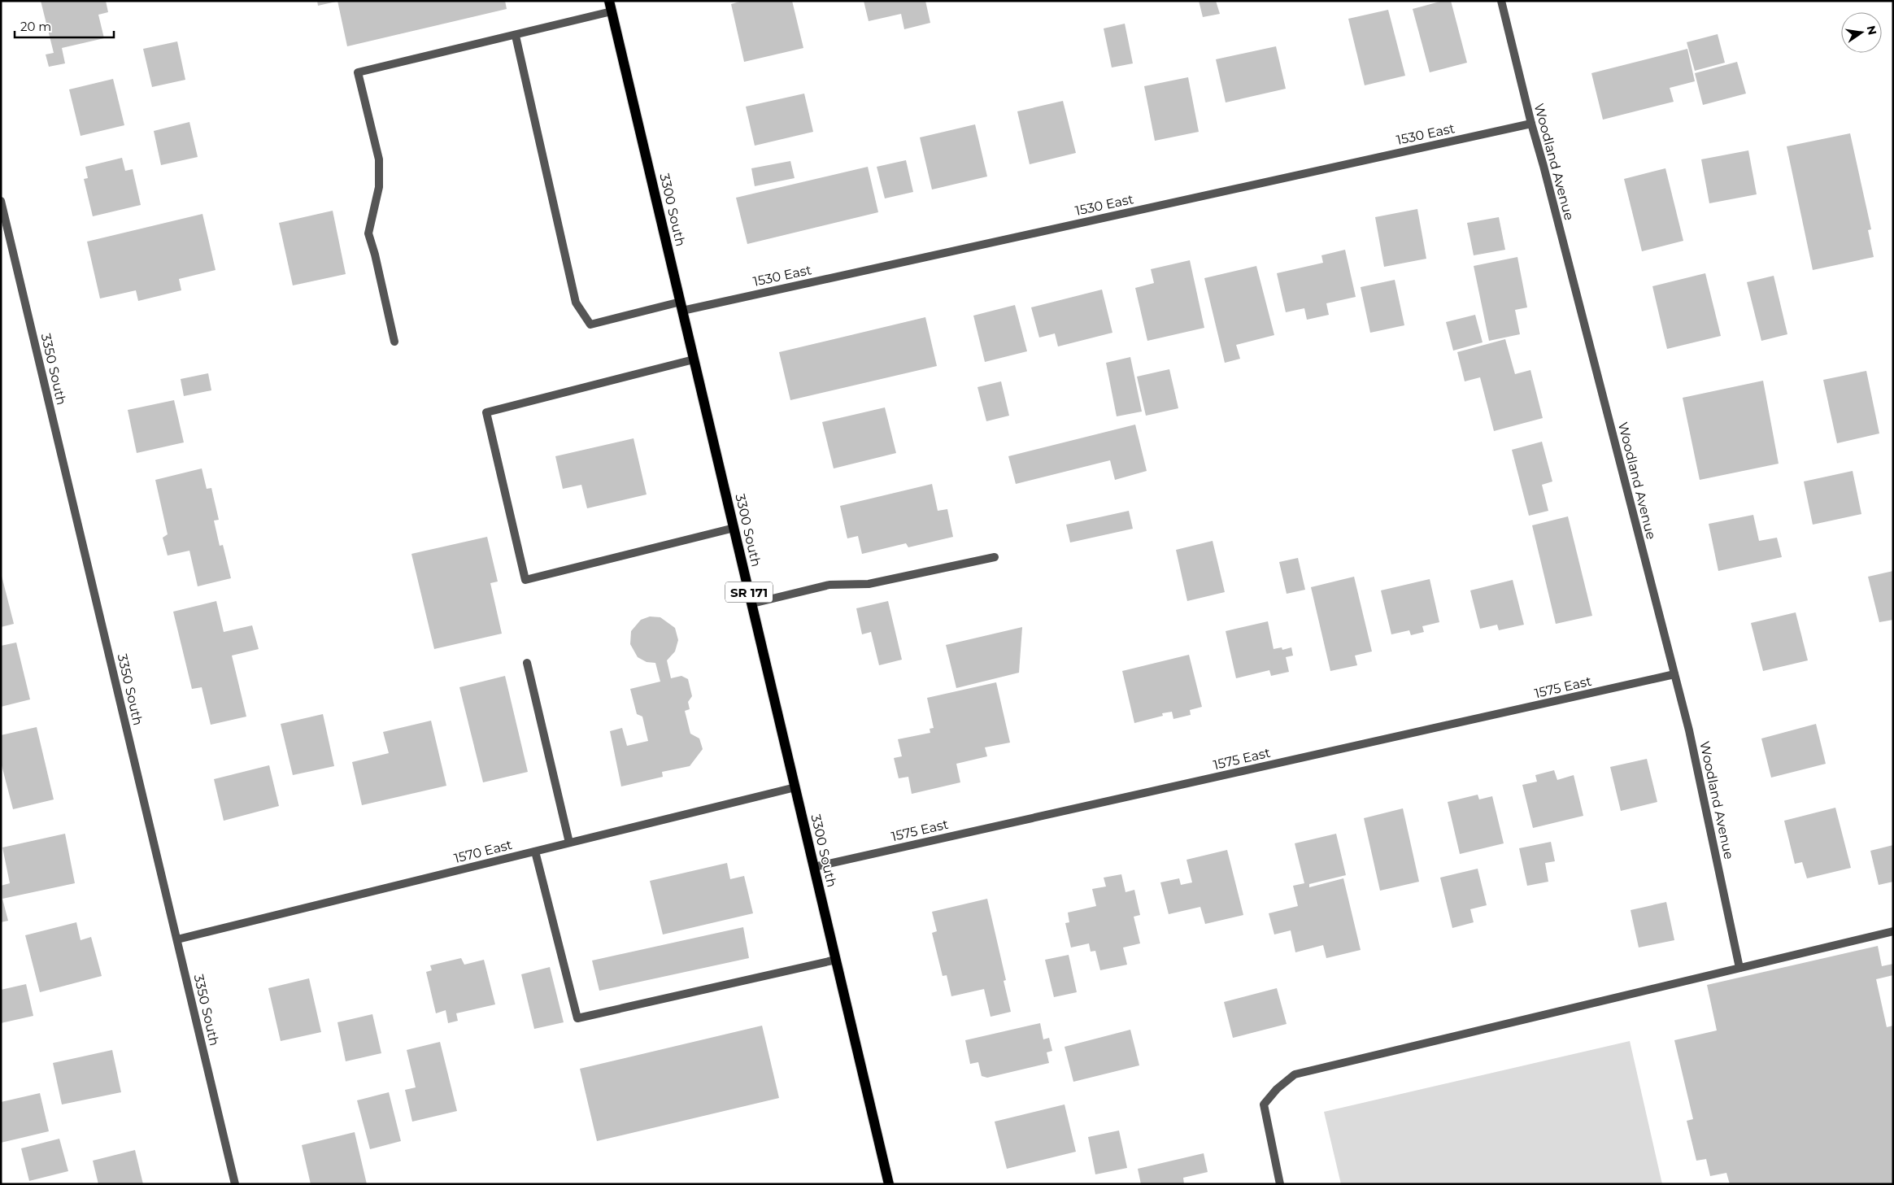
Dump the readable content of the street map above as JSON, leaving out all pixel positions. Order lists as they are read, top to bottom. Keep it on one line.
{"streets":{"main road":["3300 South","SR 171"],"street":["1530 East","Woodland Avenue","3350 South","1575 East","1570 East"]},"crossings":[["1530 East","Woodland Avenue"],["1530 East","3300 South"],["Woodland Avenue","1575 East"],["3300 South","1575 East"],["3300 South","1570 East"],["3350 South","1570 East"]],"scale_bar":"20 m","north":"right"}
